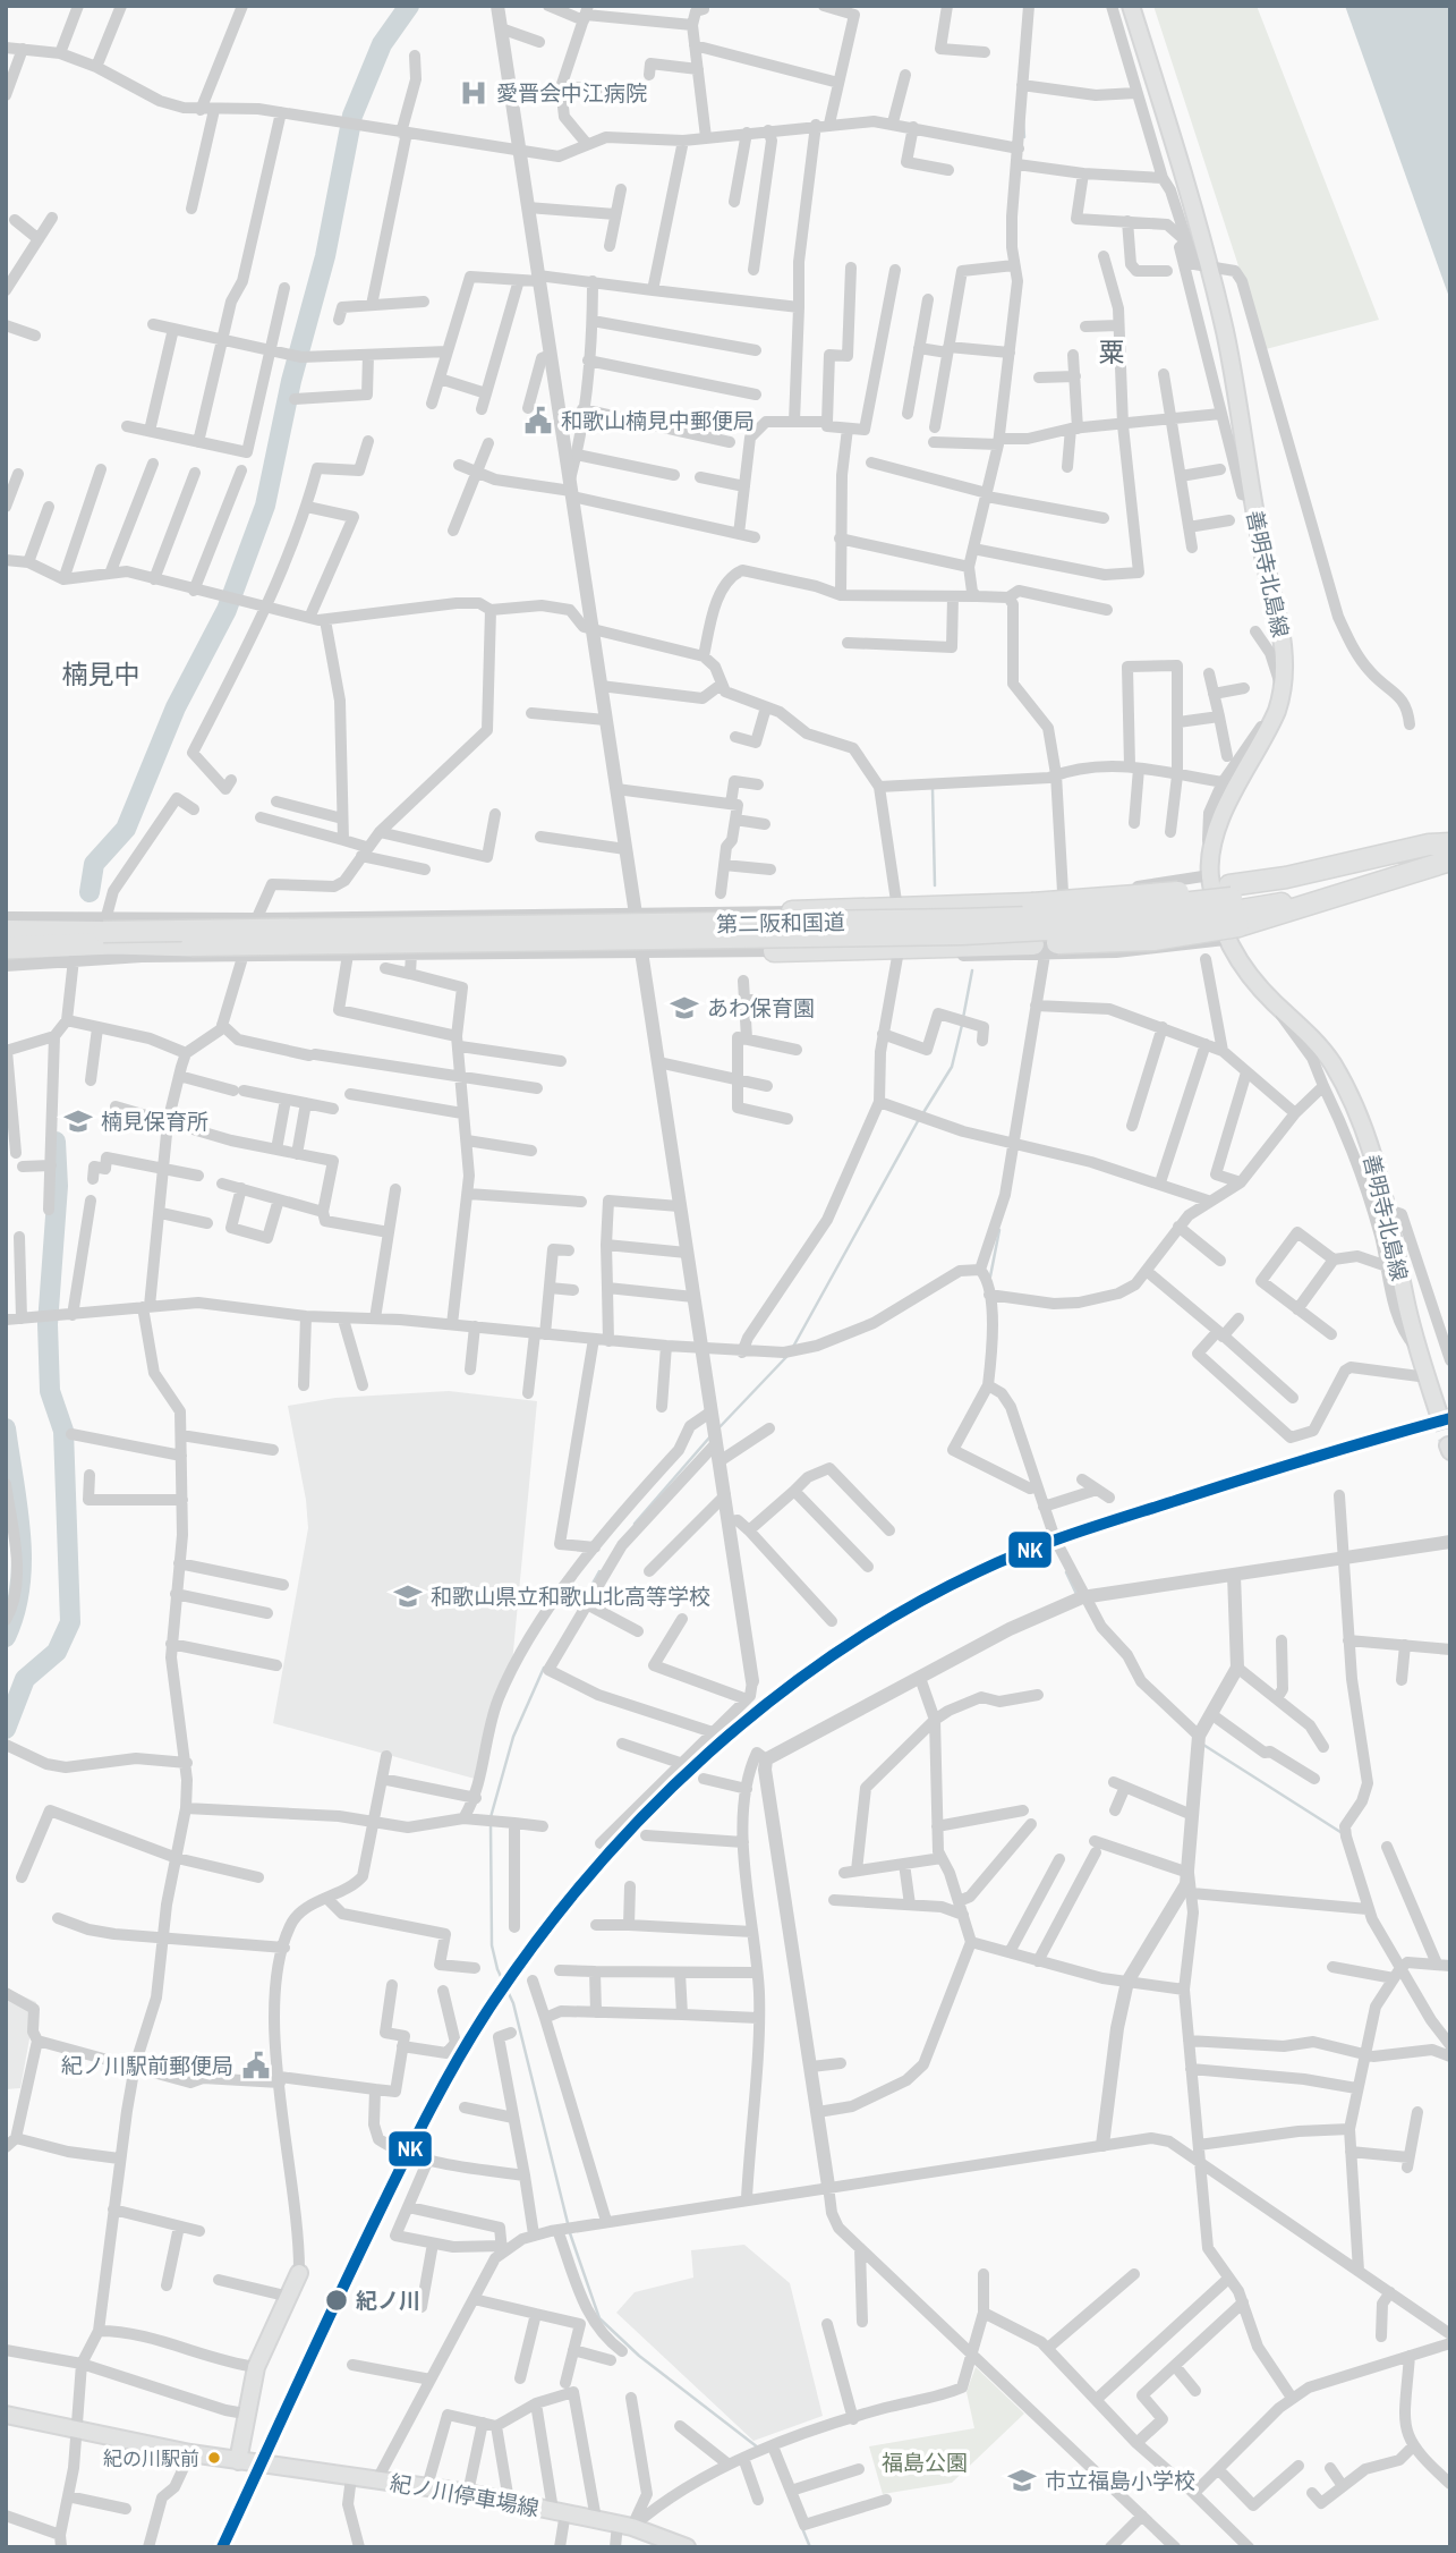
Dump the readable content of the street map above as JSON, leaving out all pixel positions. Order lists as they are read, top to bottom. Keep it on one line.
{"streets":{"highway":["第二阪和国道"],"main road":["善明寺北島線","紀ノ川停車場線"]},"crossings":[["善明寺北島線","第二阪和国道"]],"districts":["粟","楠見中"],"parks":["福島公園"],"places":{"hospital":["愛晋会中江病院"],"public building":["和歌山楠見中郵便局","紀ノ川駅前郵便局"],"school or university":["あわ保育園","楠見保育所","和歌山県立和歌山北高等学校","市立福島小学校"],"other":["紀ノ川","紀の川駅前"]},"lines":["transit line NK"]}
